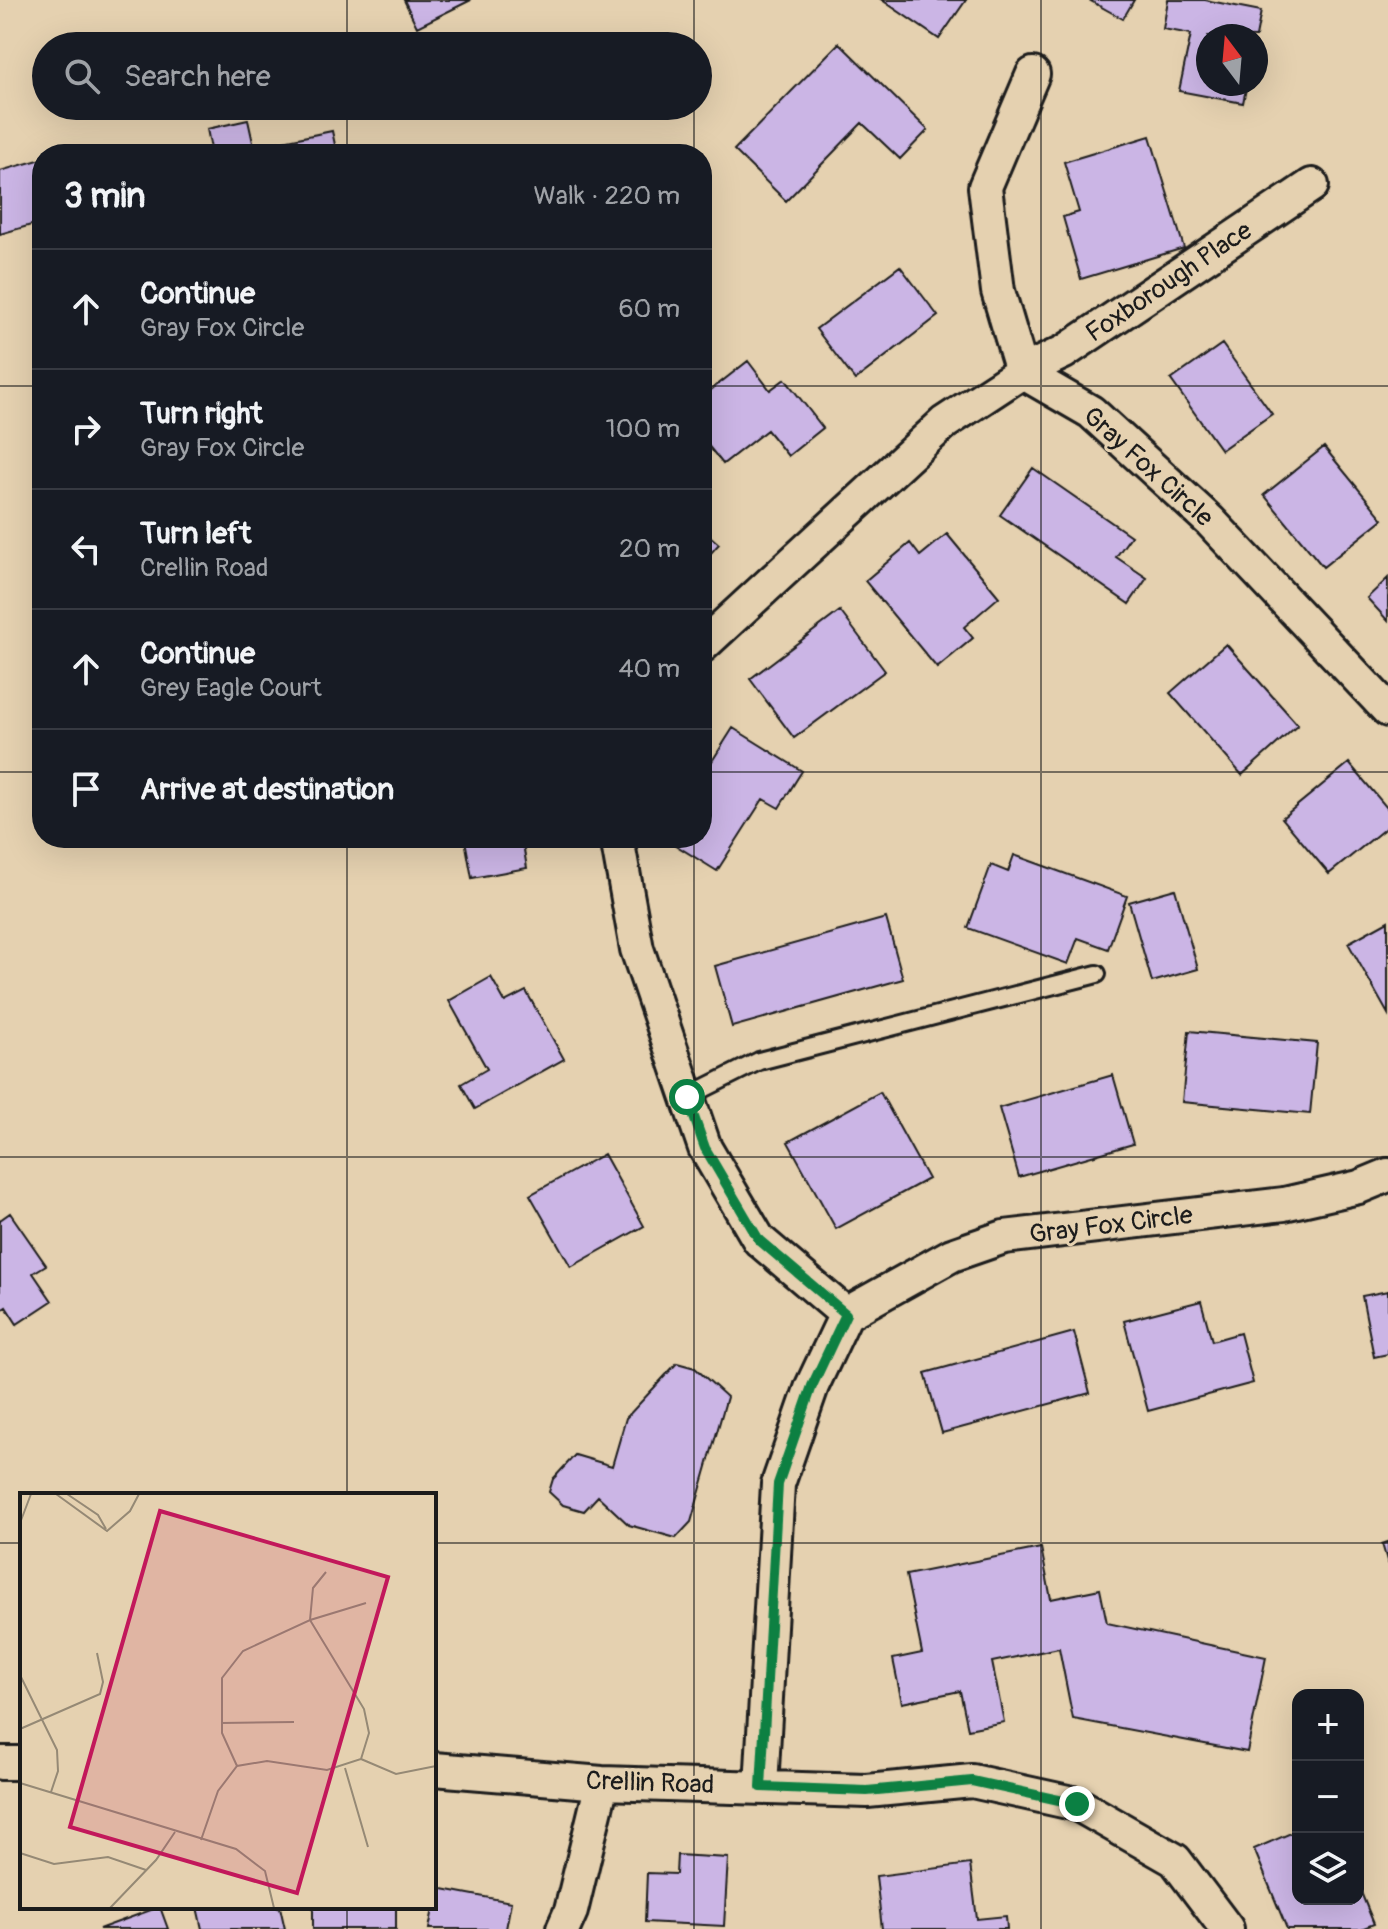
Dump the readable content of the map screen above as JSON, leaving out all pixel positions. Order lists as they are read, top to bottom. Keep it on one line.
{"streets":{"street":["Foxborough Place","Gray Fox Circle","Crellin Road"]},"crossings":[["Foxborough Place","Gray Fox Circle"]],"north":"top","page":{"search":"Search here","heading":["3 min","Walk · 220 m"],"list":[["Continue","Gray Fox Circle","60 m"],["Turn right","Gray Fox Circle","100 m"],["Turn left","Crellin Road","20 m"],["Continue","Grey Eagle Court","40 m"],"Arrive at destination"],"map_buttons":["+","−"]}}
